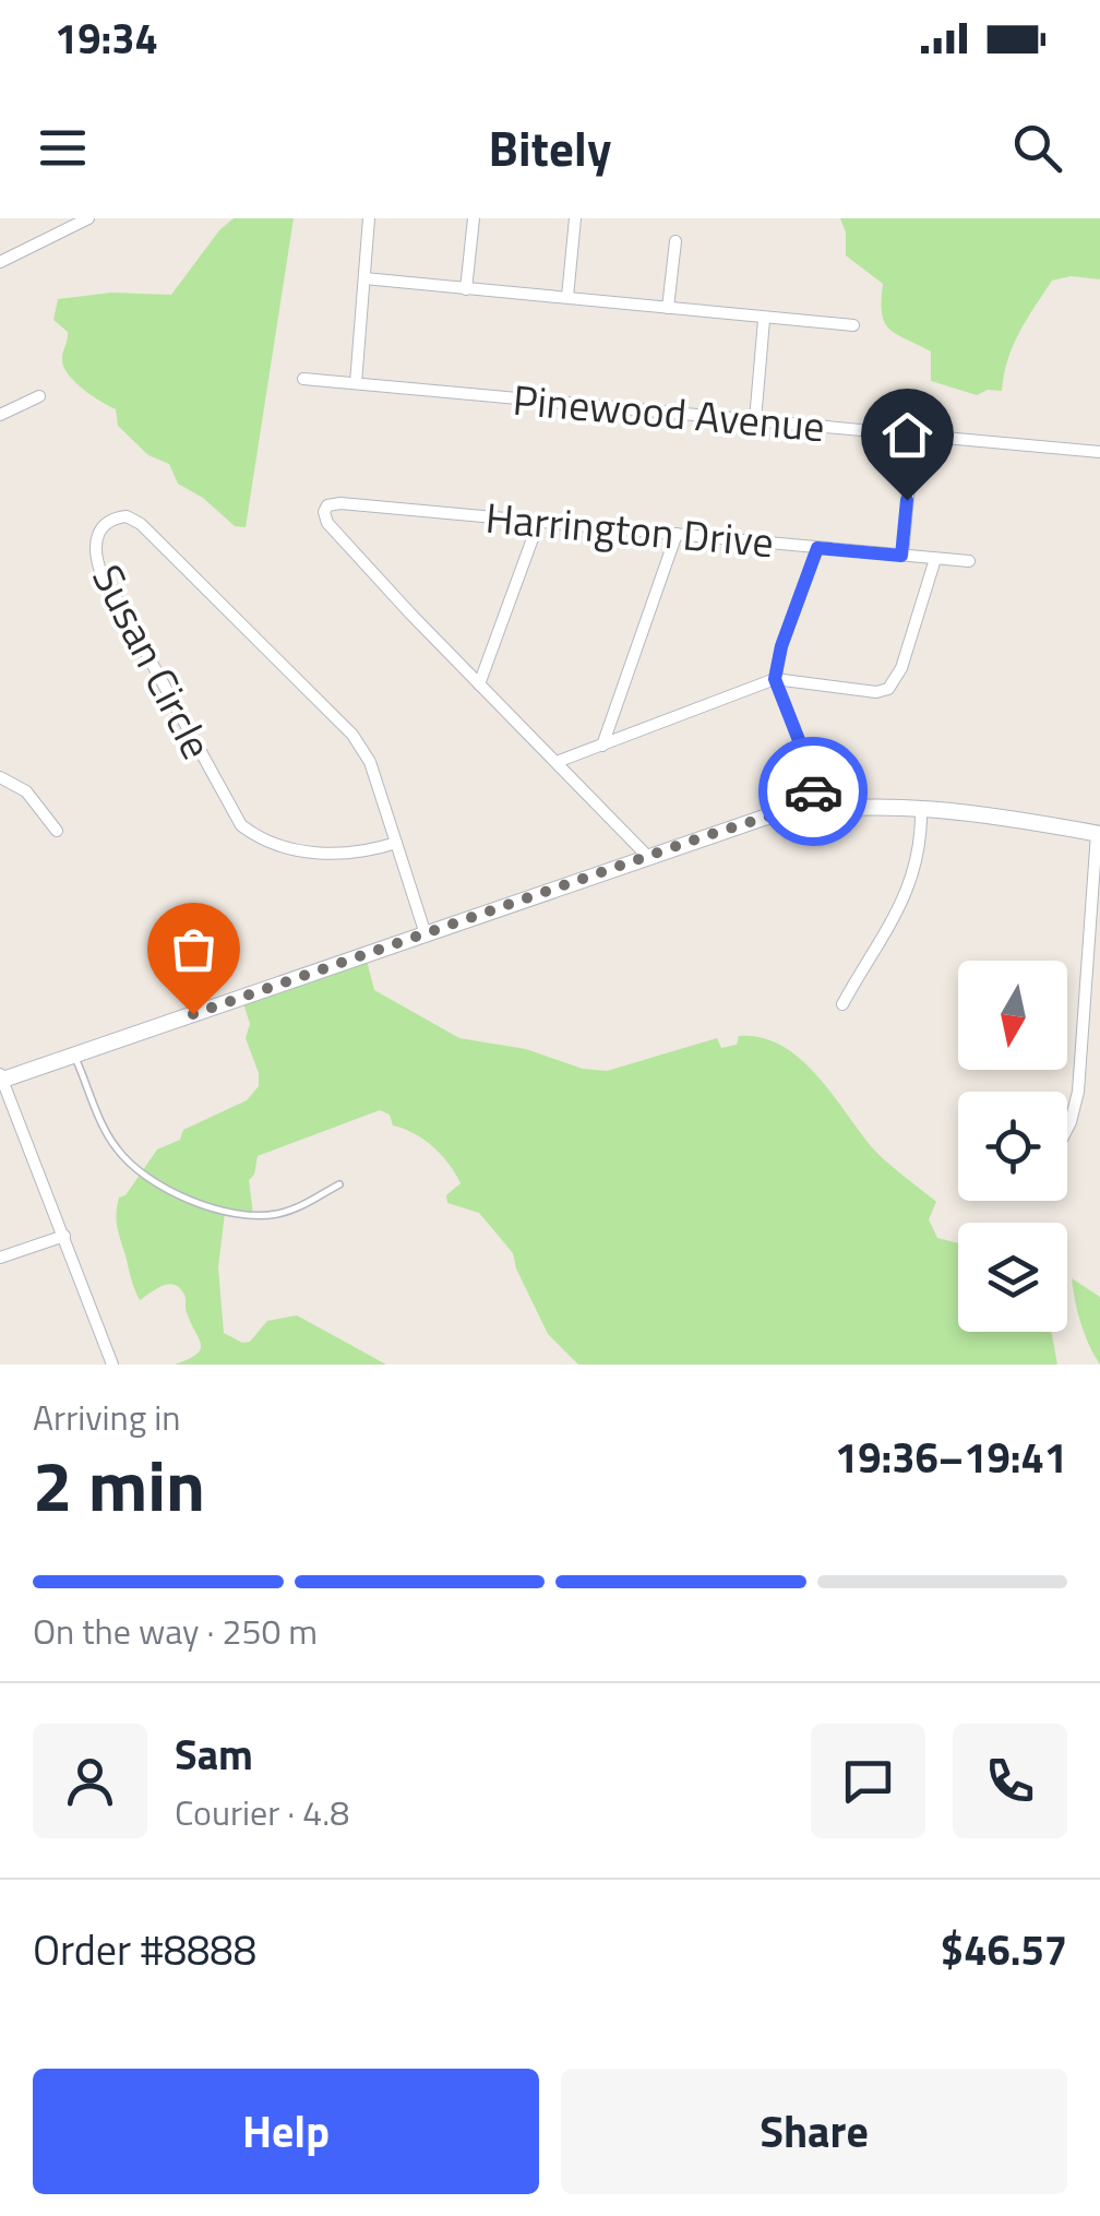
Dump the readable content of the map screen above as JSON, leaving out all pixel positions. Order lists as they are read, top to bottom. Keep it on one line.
{"streets":{"street":["Pinewood Avenue","Harrington Drive","Susan Circle"]},"north":"bottom","page":{"status":"19:34","header":"Bitely","heading":["2 min","Arriving in","19:36–19:41"],"panel":["Sam","Courier · 4.8","Order #8888","$46.57"],"bar":"On the way · 250 m","buttons":["Help","Share"]}}
